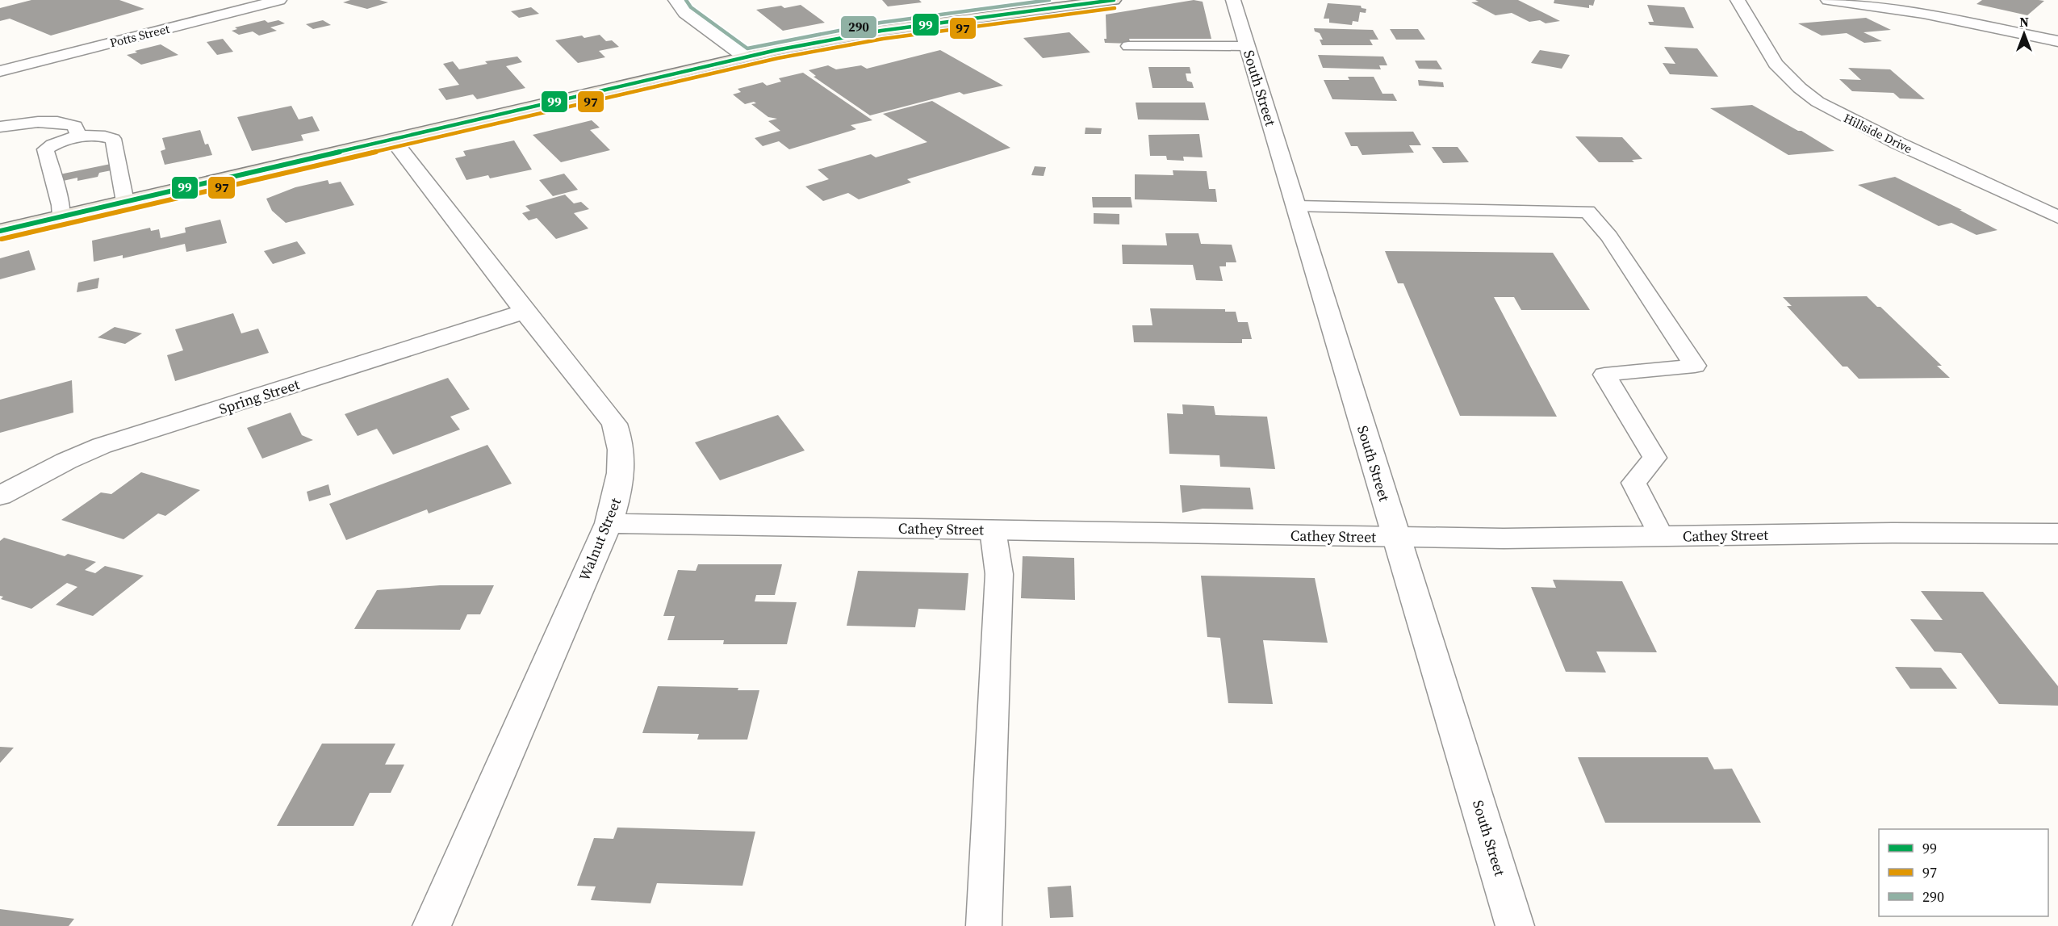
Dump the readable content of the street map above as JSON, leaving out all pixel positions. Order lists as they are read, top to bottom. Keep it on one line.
{"streets":{"street":["Potts Street","South Street","Hillside Drive","Spring Street","Cathey Street","Walnut Street"]},"crossings":[["South Street","Cathey Street"],["Spring Street","Walnut Street"],["Cathey Street","Walnut Street"]],"lines":["transit line 99","transit line 290","transit line 97"],"legend":["99","97","290"],"north":"top"}
